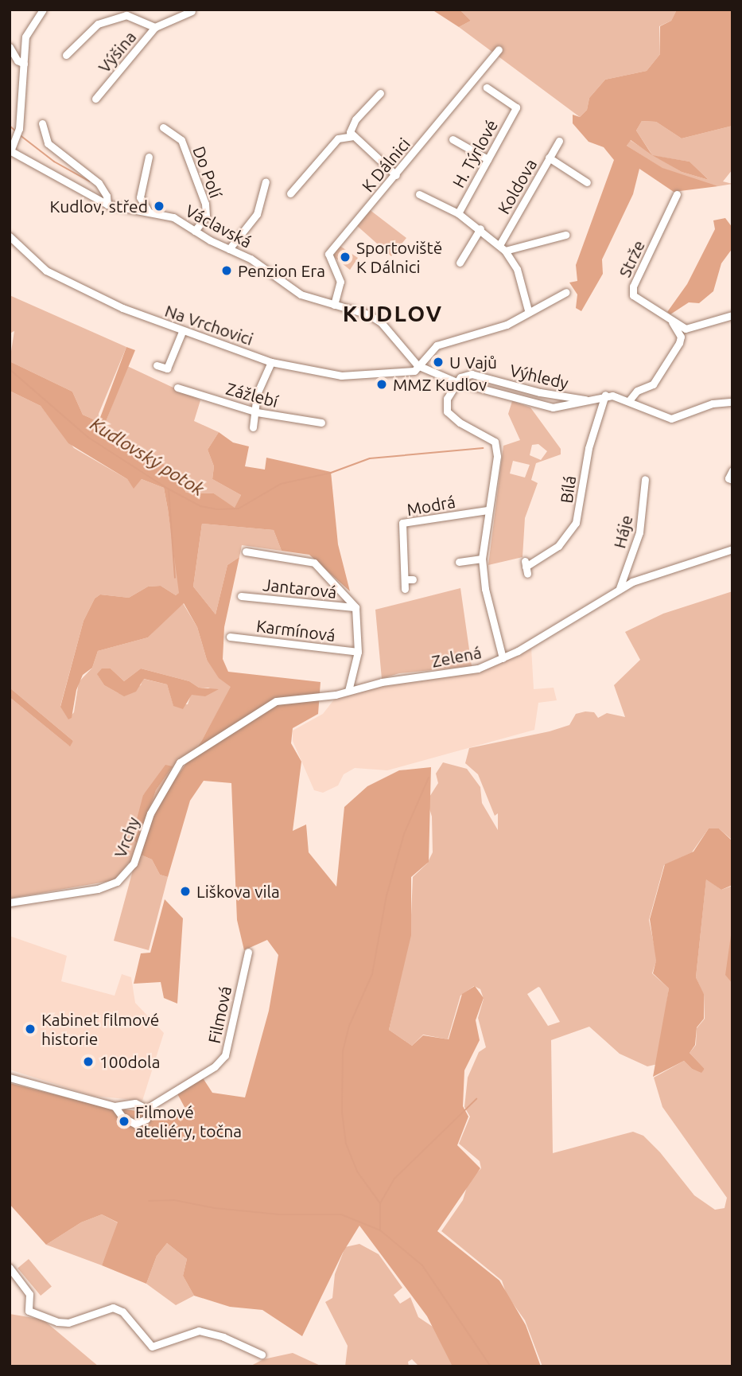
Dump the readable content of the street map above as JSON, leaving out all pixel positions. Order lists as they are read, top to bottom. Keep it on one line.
{"streets":{"street":["Výšina","H. Týrlové","K Dálnici","Do Polí","Koldova","Václavská","Strže","Na Vrchovici","Výhledy","Zážlebí","Bílá","Modrá","Háje","Jantarová","Karmínová","Zelená","Vrchy","Filmová"]},"crossings":[["K Dálnici","Václavská"],["Do Polí","Václavská"],["Václavská","Na Vrchovici"],["Václavská","Výhledy"],["Václavská","Bílá"],["Háje","Zelená"],["Zelená","Vrchy"]],"districts":["KUDLOV"],"water":["Kudlovský potok"],"places":["Kudlov, střed","Sportoviště K Dálnici","Penzion Era","U Vajů","MMZ Kudlov","Liškova vila","Kabinet filmové historie","100dola","Filmové ateliéry, točna"]}
